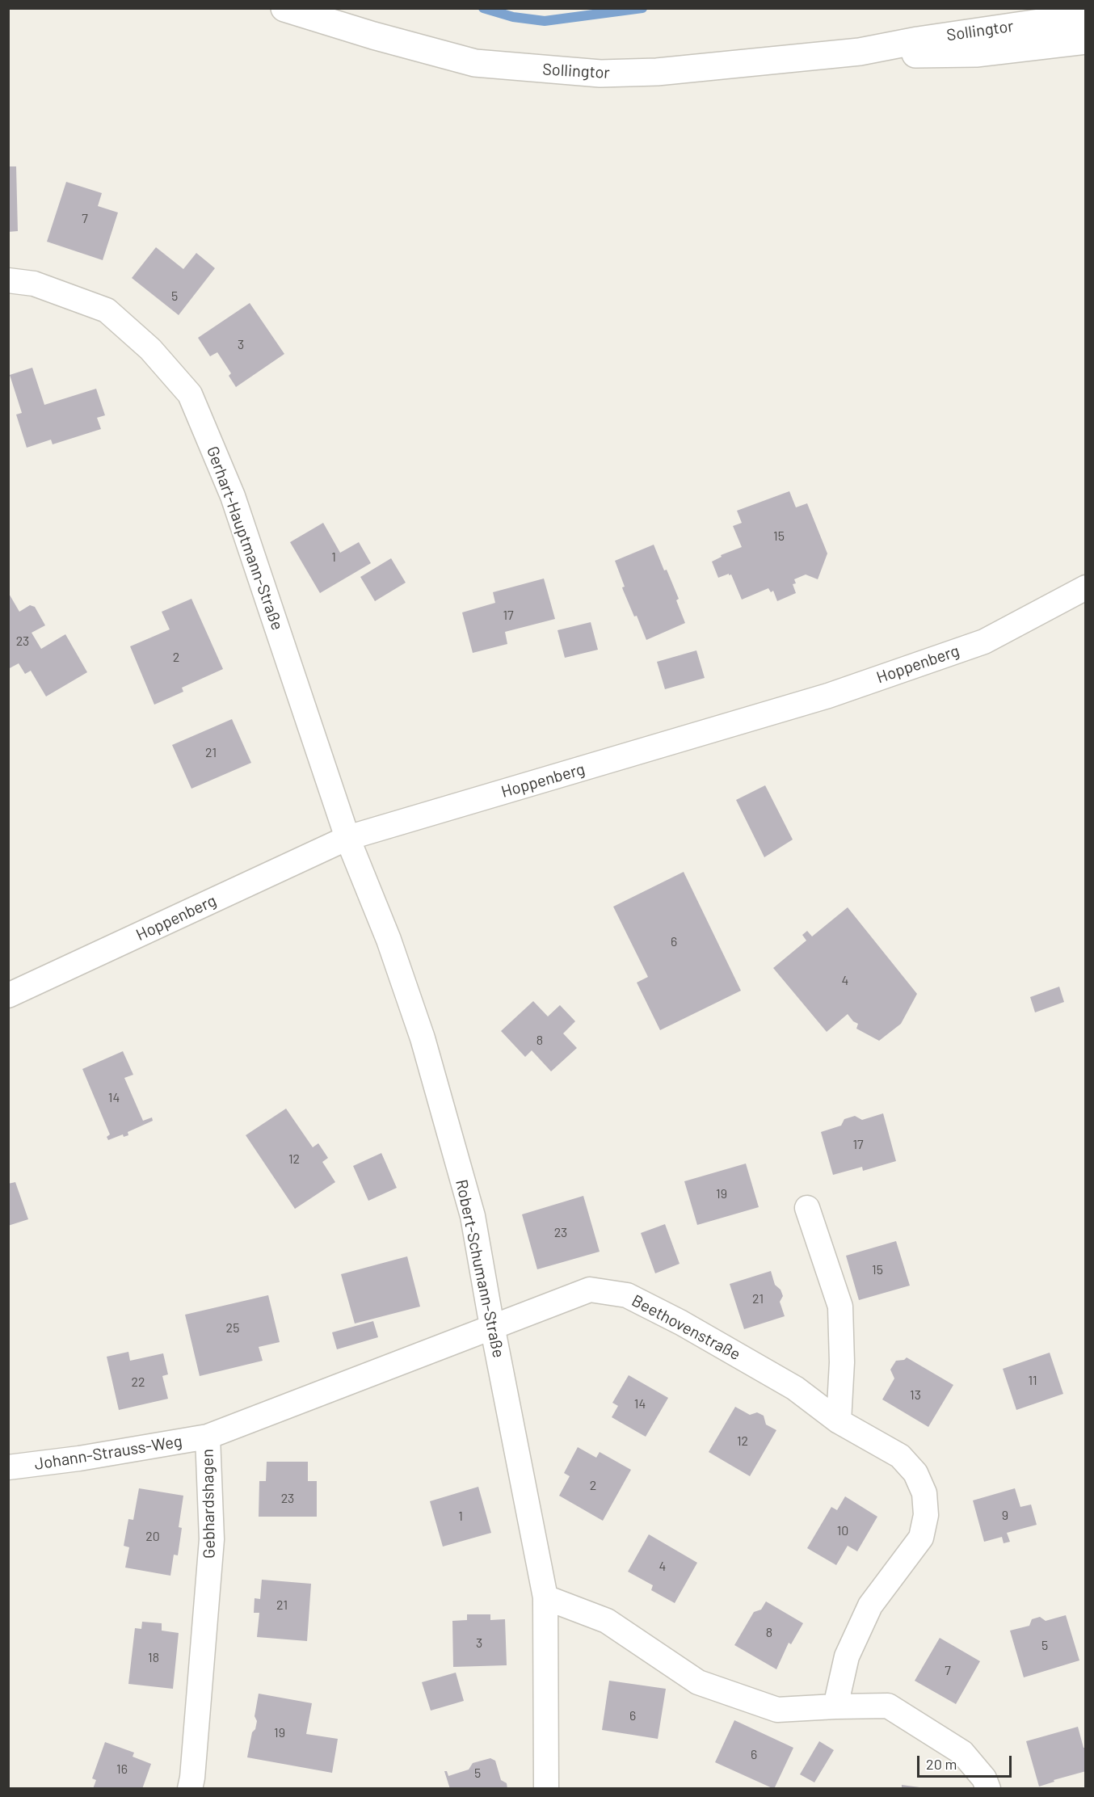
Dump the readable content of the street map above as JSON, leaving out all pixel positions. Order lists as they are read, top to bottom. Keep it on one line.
{"streets":{"main road":["Sollingtor"],"street":["Gerhart-Hauptmann-Straße","Hoppenberg","Robert-Schumann-Straße","Beethovenstraße","Johann-Strauss-Weg","Gebhardshagen"]},"crossings":[["Gerhart-Hauptmann-Straße","Hoppenberg"],["Gerhart-Hauptmann-Straße","Robert-Schumann-Straße"],["Hoppenberg","Robert-Schumann-Straße"],["Robert-Schumann-Straße","Beethovenstraße"],["Robert-Schumann-Straße","Gebhardshagen"],["Beethovenstraße","Gebhardshagen"],["Johann-Strauss-Weg","Gebhardshagen"]],"house_numbers":["7","5","3","15","1","17","23","2","21","6","4","8","14","17","12","19","23","15","21","25","11","22","13","14","12","2","23","9","1","10","20","4","21","8","3","5","18","7","6","19","6","16","5"],"scale_bar":"20 m"}
